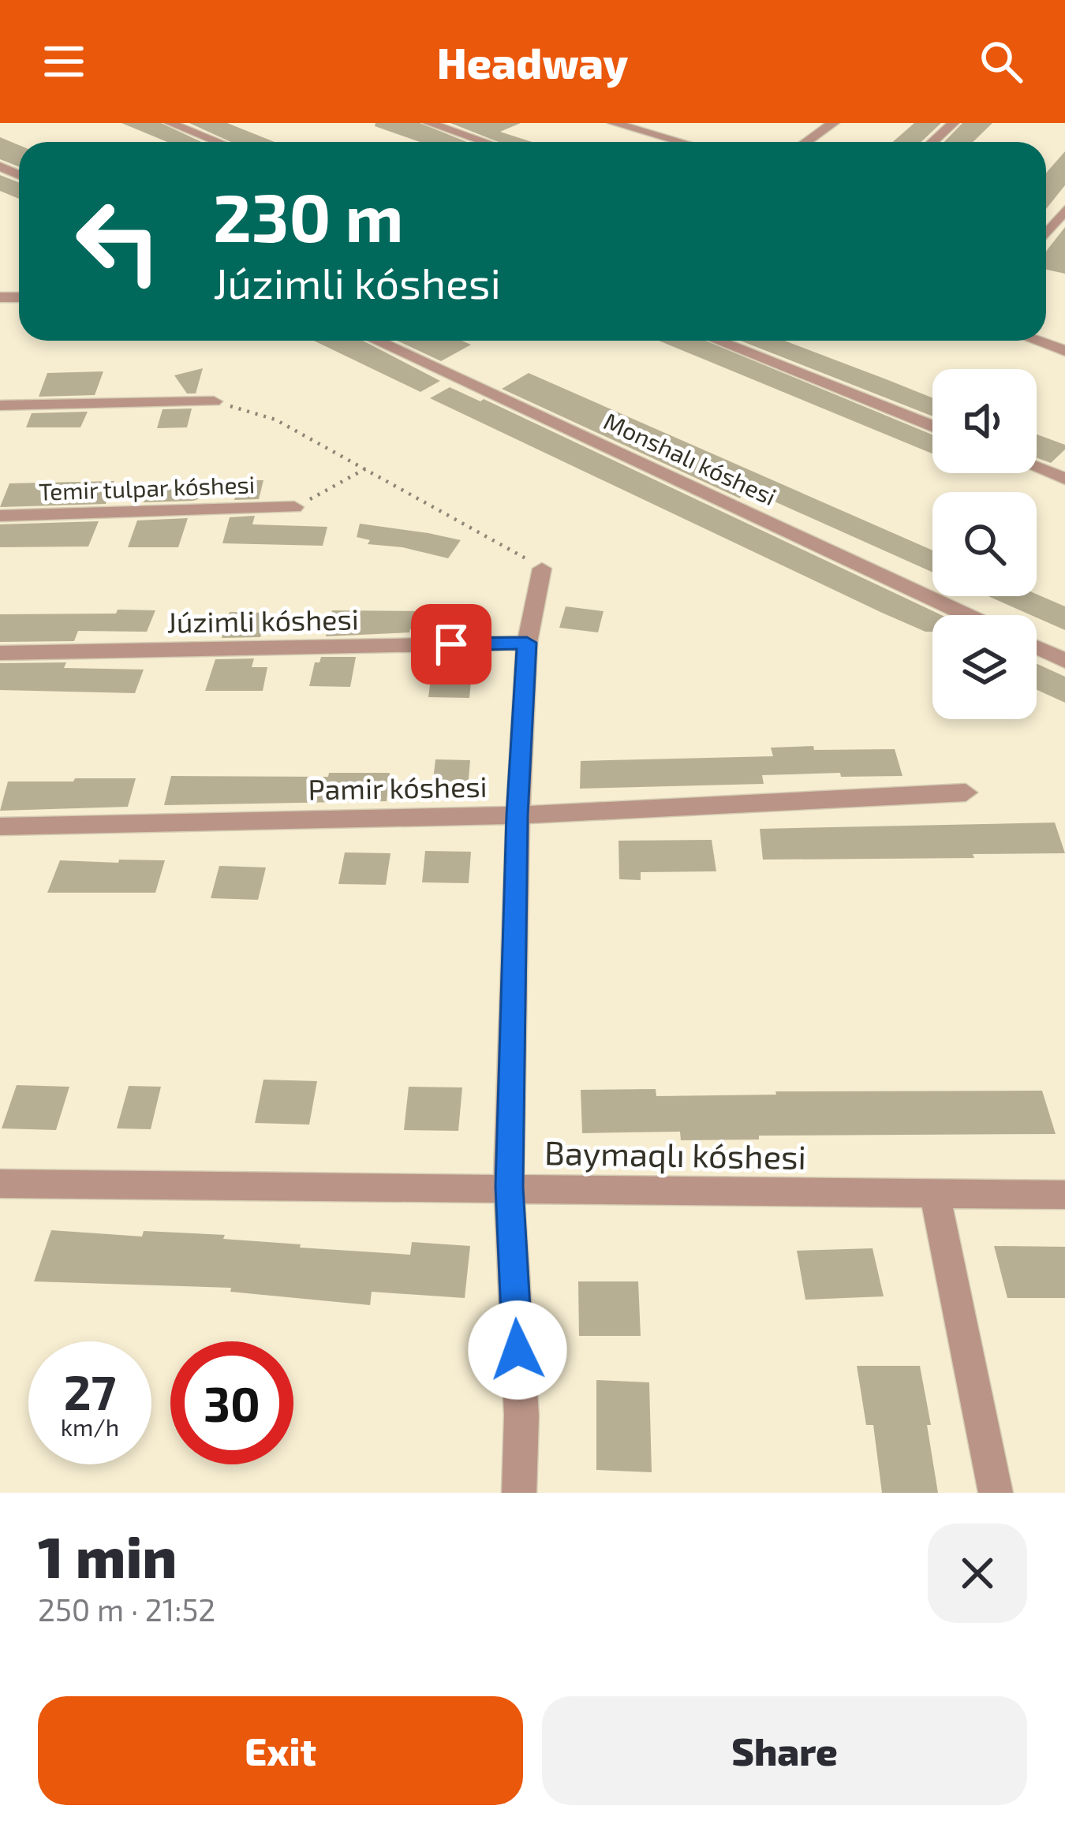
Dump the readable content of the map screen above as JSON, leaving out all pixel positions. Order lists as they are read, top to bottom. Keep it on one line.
{"streets":{"street":["Monshalı kóshesi","Temir tulpar kóshesi","Júzimli kóshesi","Pamir kóshesi","Baymaqlı kóshesi"]},"page":{"header":"Headway","turn":["230 m","Júzimli kóshesi"],"speed":"27 km/h","limit":"30","heading":["1 min","250 m · 21:52"],"buttons":["Exit","Share"]}}
